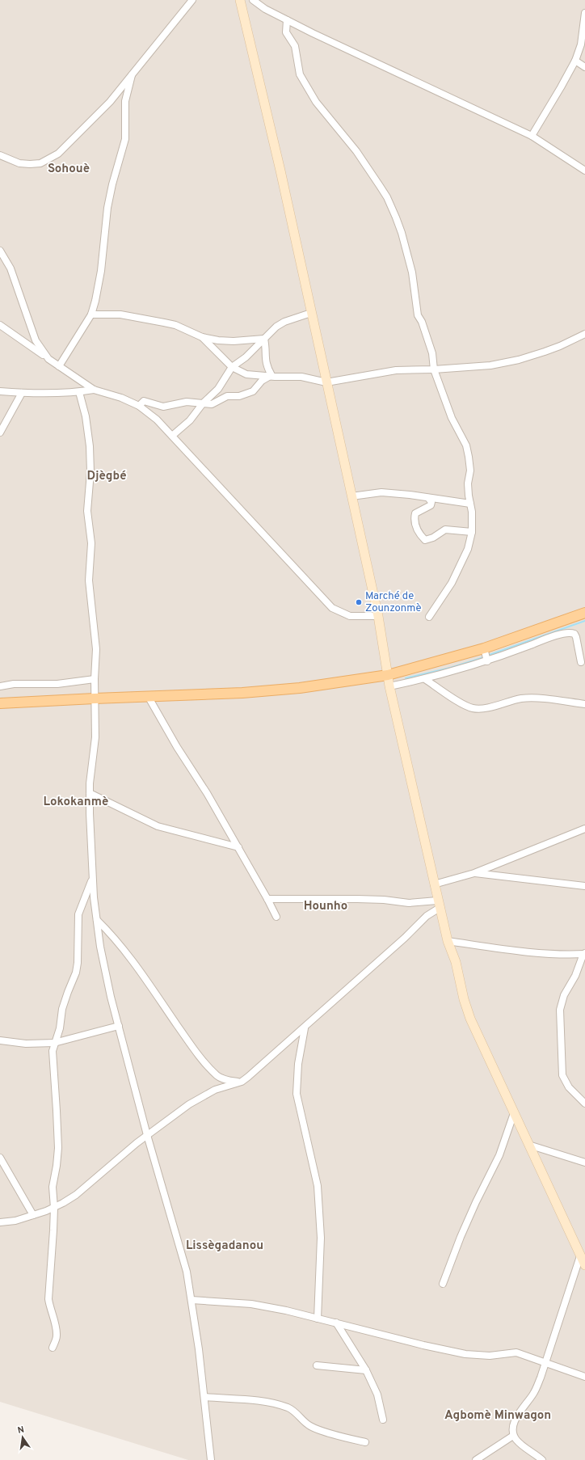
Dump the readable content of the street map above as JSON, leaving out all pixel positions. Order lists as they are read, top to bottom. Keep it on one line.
{"districts":["Sohouè","Djègbé","Lokokanmè","Hounho","Lissègadanou","Agbomè Minwagon"],"places":["Marché de Zounzonmè"],"north":"top"}
